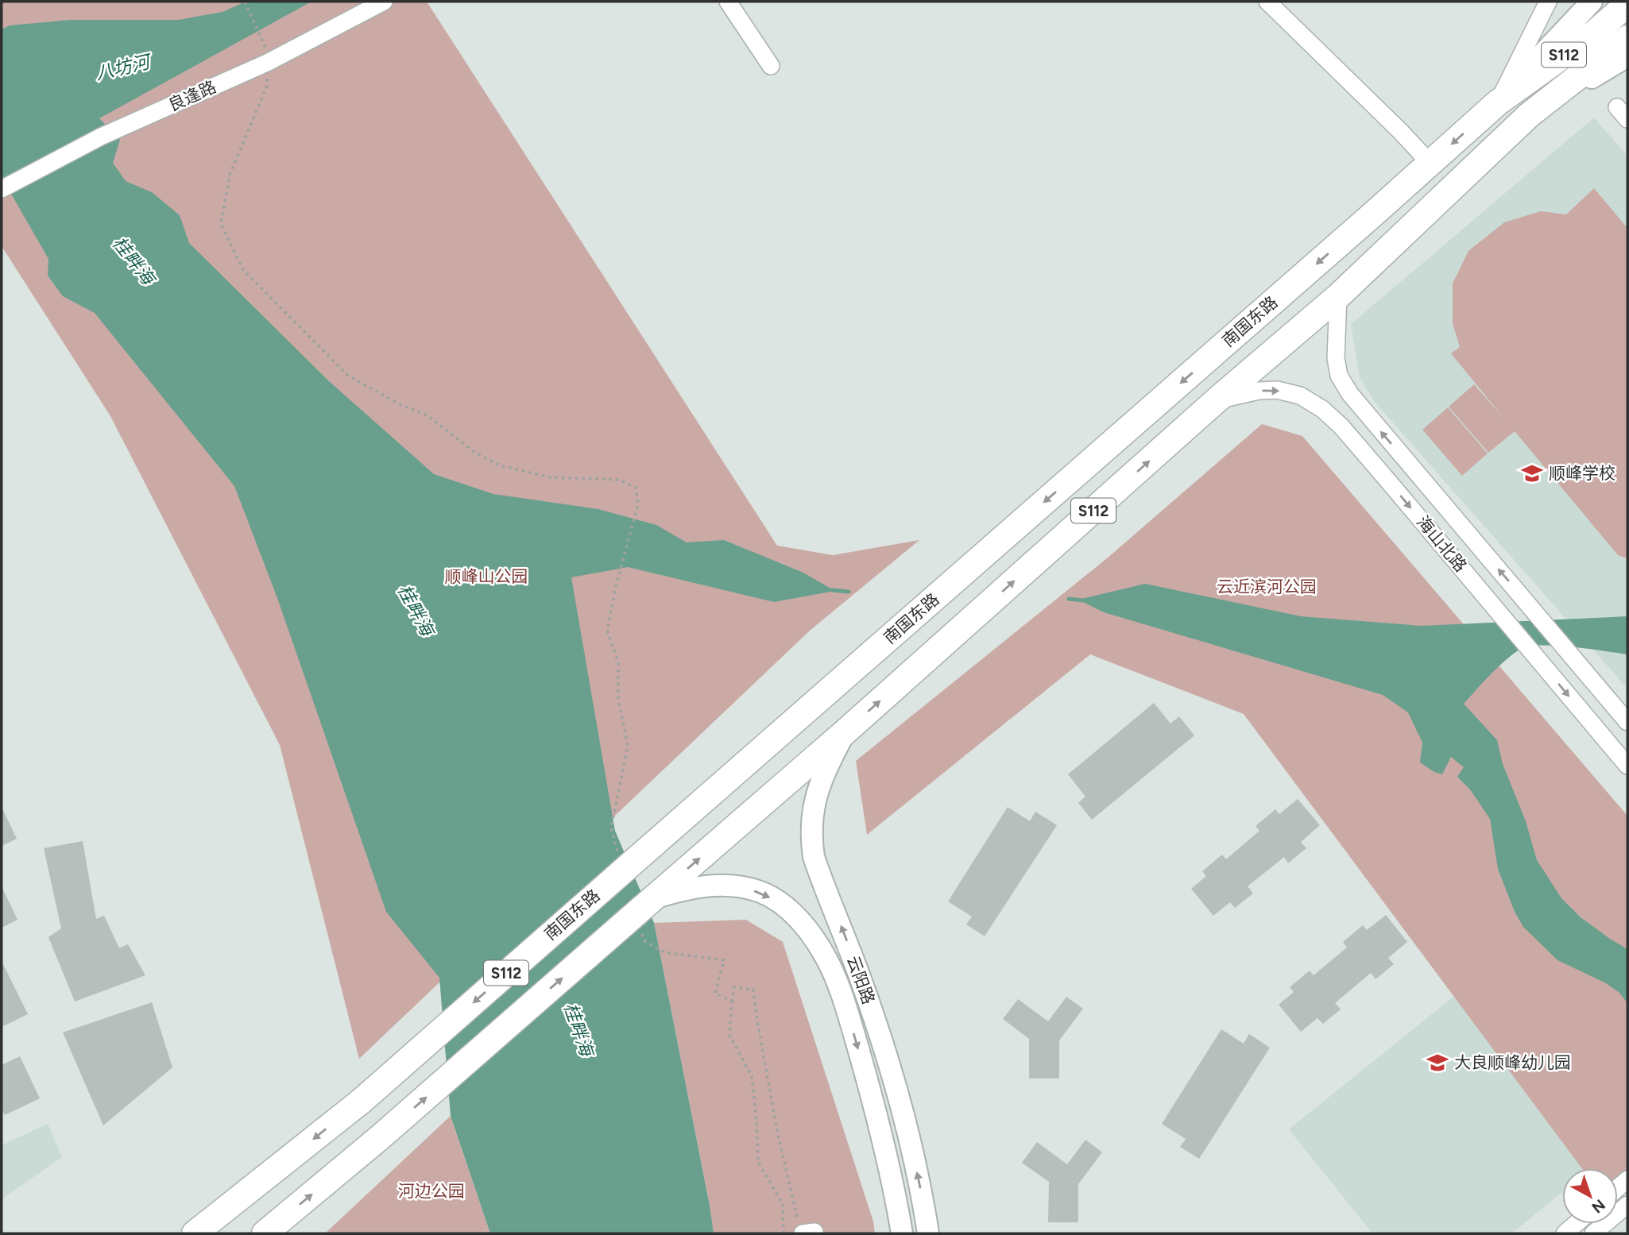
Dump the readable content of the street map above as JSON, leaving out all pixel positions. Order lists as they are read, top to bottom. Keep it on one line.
{"streets":{"highway":["S112","南国东路"],"main road":["云阳路"],"street":["良逢路","海山北路"]},"crossings":[["S112","海山北路"],["S112","云阳路"]],"water":["八坊河","桂畔海"],"parks":["顺峰山公园","云近滨河公园","河边公园"],"places":{"school or university":["顺峰学校","大良顺峰幼儿园"]},"north":"bottom right"}
